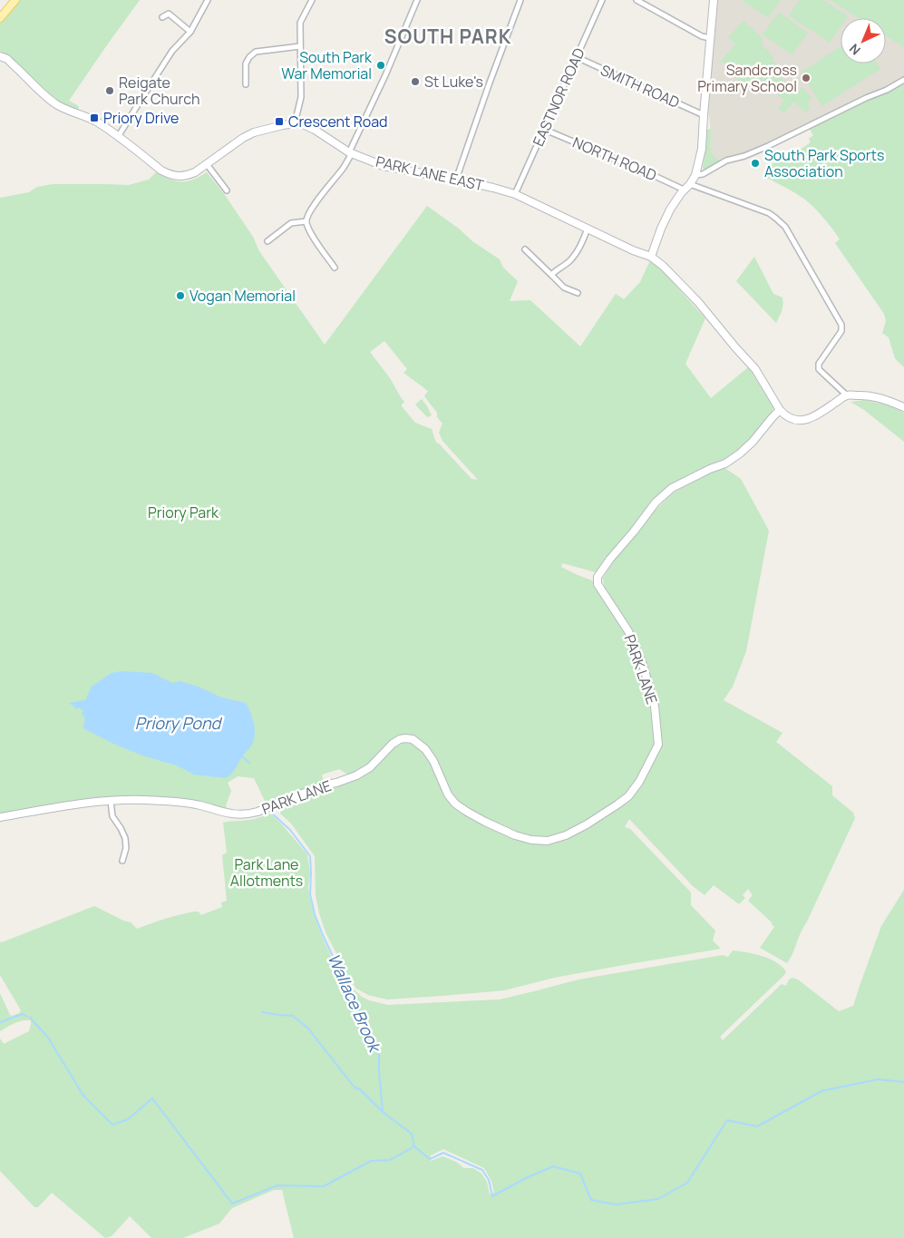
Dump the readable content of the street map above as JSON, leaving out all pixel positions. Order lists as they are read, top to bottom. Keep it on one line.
{"streets":{"street":["SMITH ROAD","EASTNOR ROAD","NORTH ROAD","PARK LANE EAST","PARK LANE"]},"crossings":[["SMITH ROAD","EASTNOR ROAD"],["EASTNOR ROAD","NORTH ROAD"],["EASTNOR ROAD","PARK LANE EAST"],["PARK LANE EAST","PARK LANE"]],"districts":["SOUTH PARK"],"water":["Priory Pond","Wallace Brook"],"parks":["Priory Park","Park Lane Allotments"],"places":{"other":["South Park War Memorial","Sandcross Primary School","St Luke's","Reigate Park Church","South Park Sports Association","Vogan Memorial"],"transit":["Priory Drive","Crescent Road"]},"north":"bottom left"}
